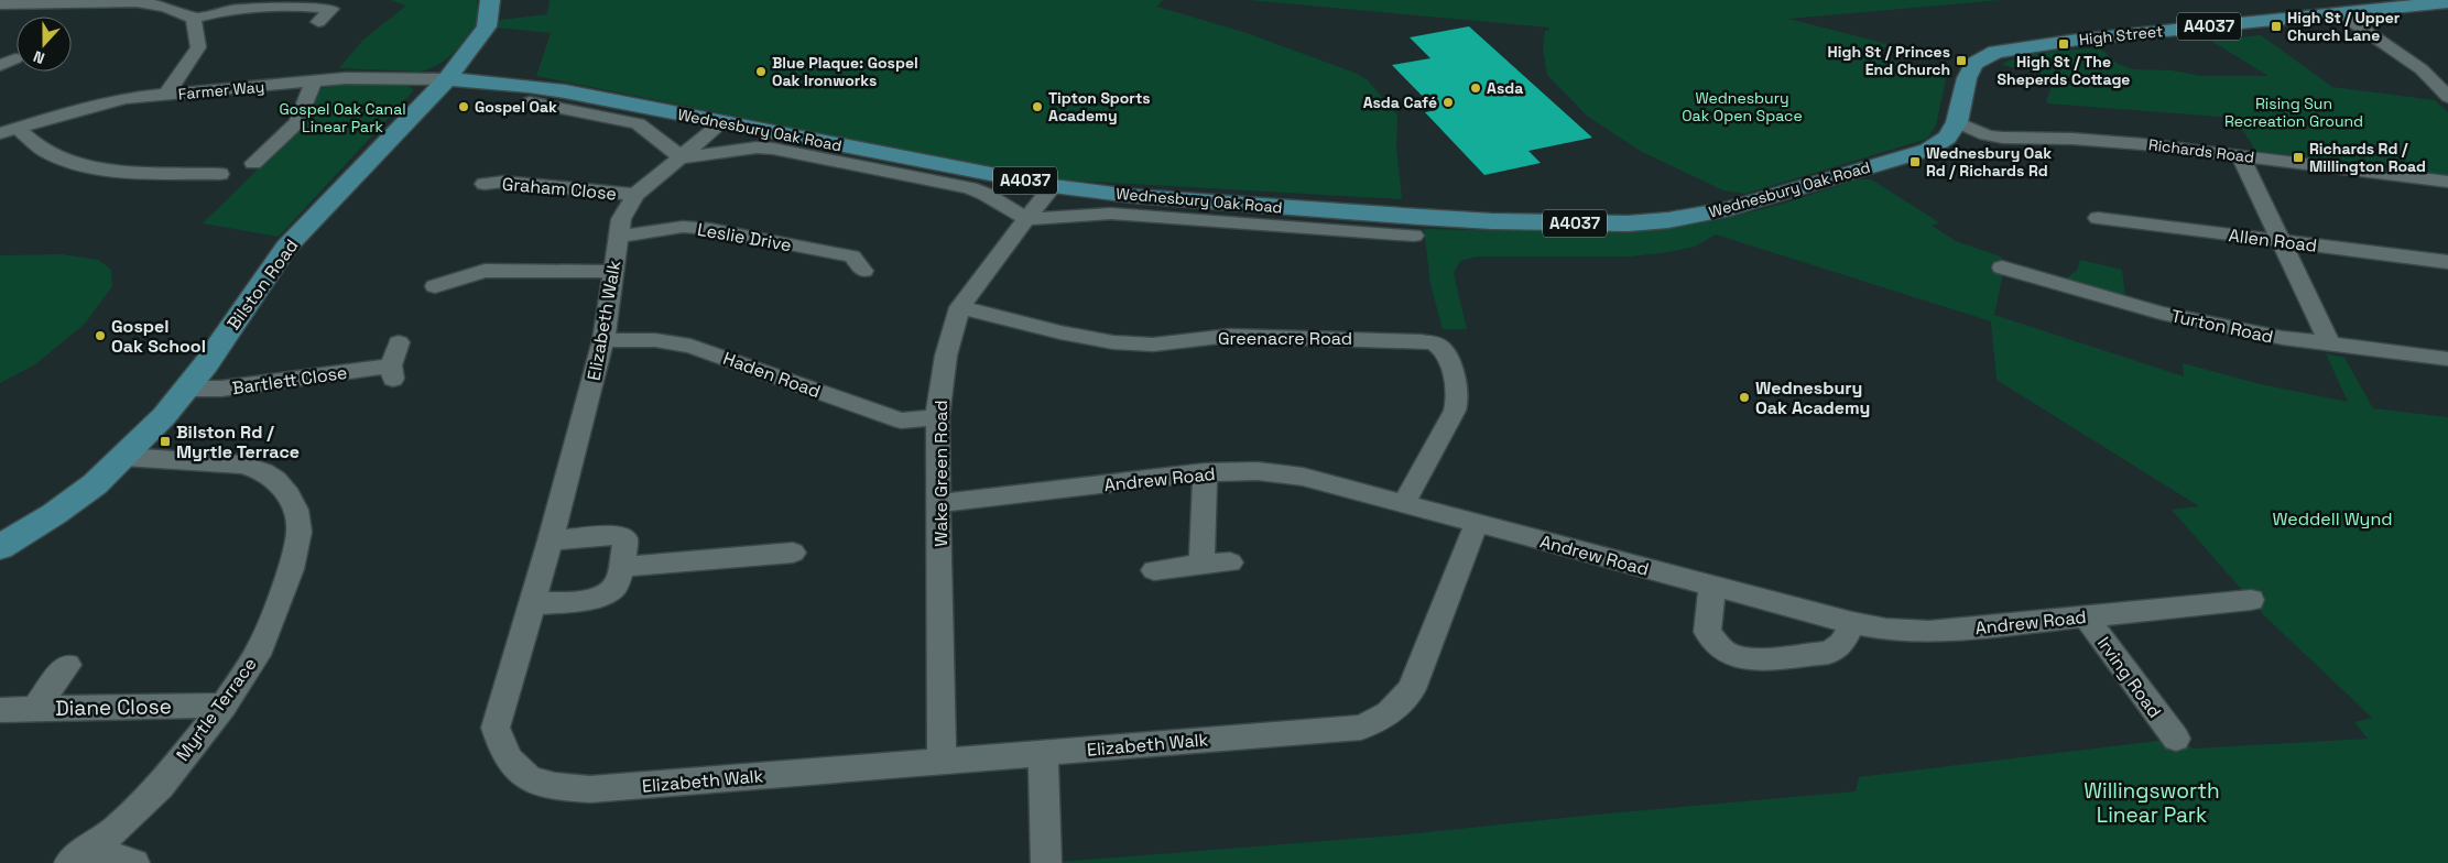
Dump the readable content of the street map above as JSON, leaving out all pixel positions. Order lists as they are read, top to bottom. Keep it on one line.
{"streets":{"main road":["A4037","High Street","Wednesbury Oak Road","Bilston Road"],"street":["Farmer Way","Richards Road","Graham Close","Leslie Drive","Allen Road","Elizabeth Walk","Turton Road","Greenacre Road","Haden Road","Bartlett Close","Wake Green Road","Andrew Road","Irving Road","Diane Close","Myrtle Terrace"]},"crossings":[["High Street","Wednesbury Oak Road"],["High Street","Richards Road"],["Farmer Way","Wednesbury Oak Road"],["Farmer Way","Bilston Road"],["Wednesbury Oak Road","Richards Road"],["Wednesbury Oak Road","Bilston Road"],["Wednesbury Oak Road","Elizabeth Walk"],["Wednesbury Oak Road","Wake Green Road"],["Graham Close","Elizabeth Walk"],["Leslie Drive","Elizabeth Walk"],["Bilston Road","Bartlett Close"],["Bilston Road","Myrtle Terrace"],["Elizabeth Walk","Haden Road"],["Elizabeth Walk","Wake Green Road"],["Elizabeth Walk","Andrew Road"],["Greenacre Road","Wake Green Road"],["Greenacre Road","Andrew Road"],["Haden Road","Wake Green Road"],["Wake Green Road","Andrew Road"],["Andrew Road","Irving Road"],["Diane Close","Myrtle Terrace"]],"parks":["Wednesbury Oak Open Space","Rising Sun Recreation Ground","Gospel Oak Canal Linear Park","Weddell Wynd","Willingsworth Linear Park"],"places":{"transit":["High St / Upper Church Lane","High St / The Sheperds Cottage","High St / Princes End Church","Richards Rd / Millington Road","Wednesbury Oak Rd / Richards Rd","Bilston Rd / Myrtle Terrace"],"other":["Blue Plaque: Gospel Oak Ironworks","Asda","Asda Café","Gospel Oak","Tipton Sports Academy","Gospel Oak School","Wednesbury Oak Academy"]},"north":"bottom"}
